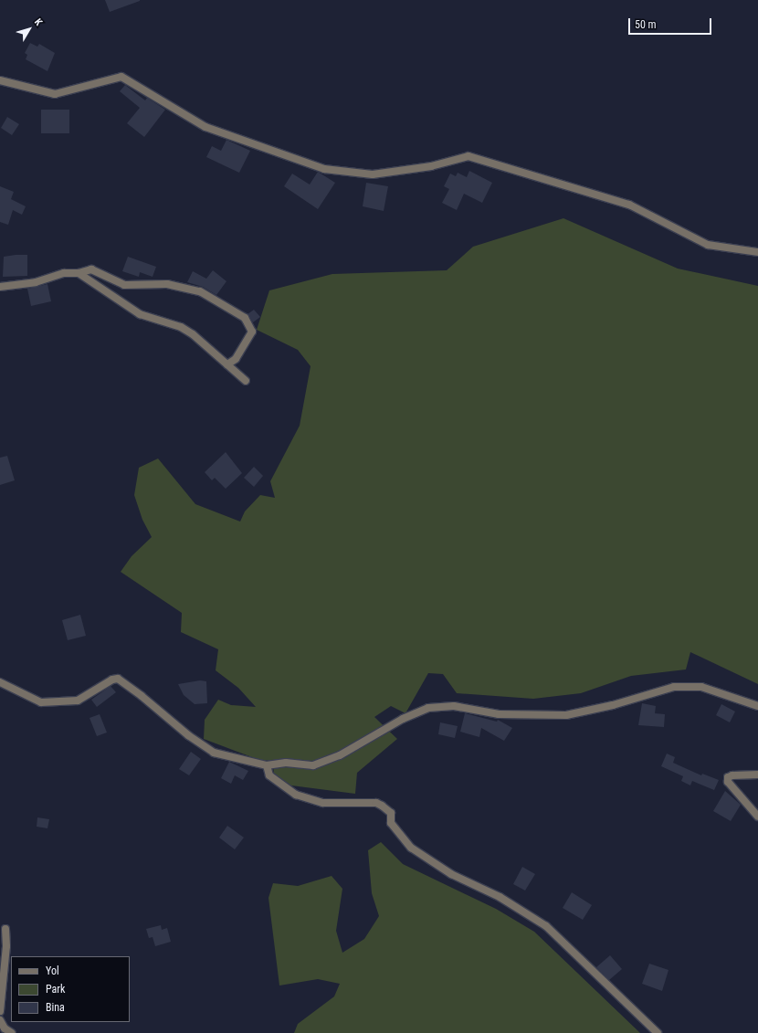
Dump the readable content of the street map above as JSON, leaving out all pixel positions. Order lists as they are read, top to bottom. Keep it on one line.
{"legend":["Yol","Park","Bina"],"scale_bar":"50 m","north":"top right"}
